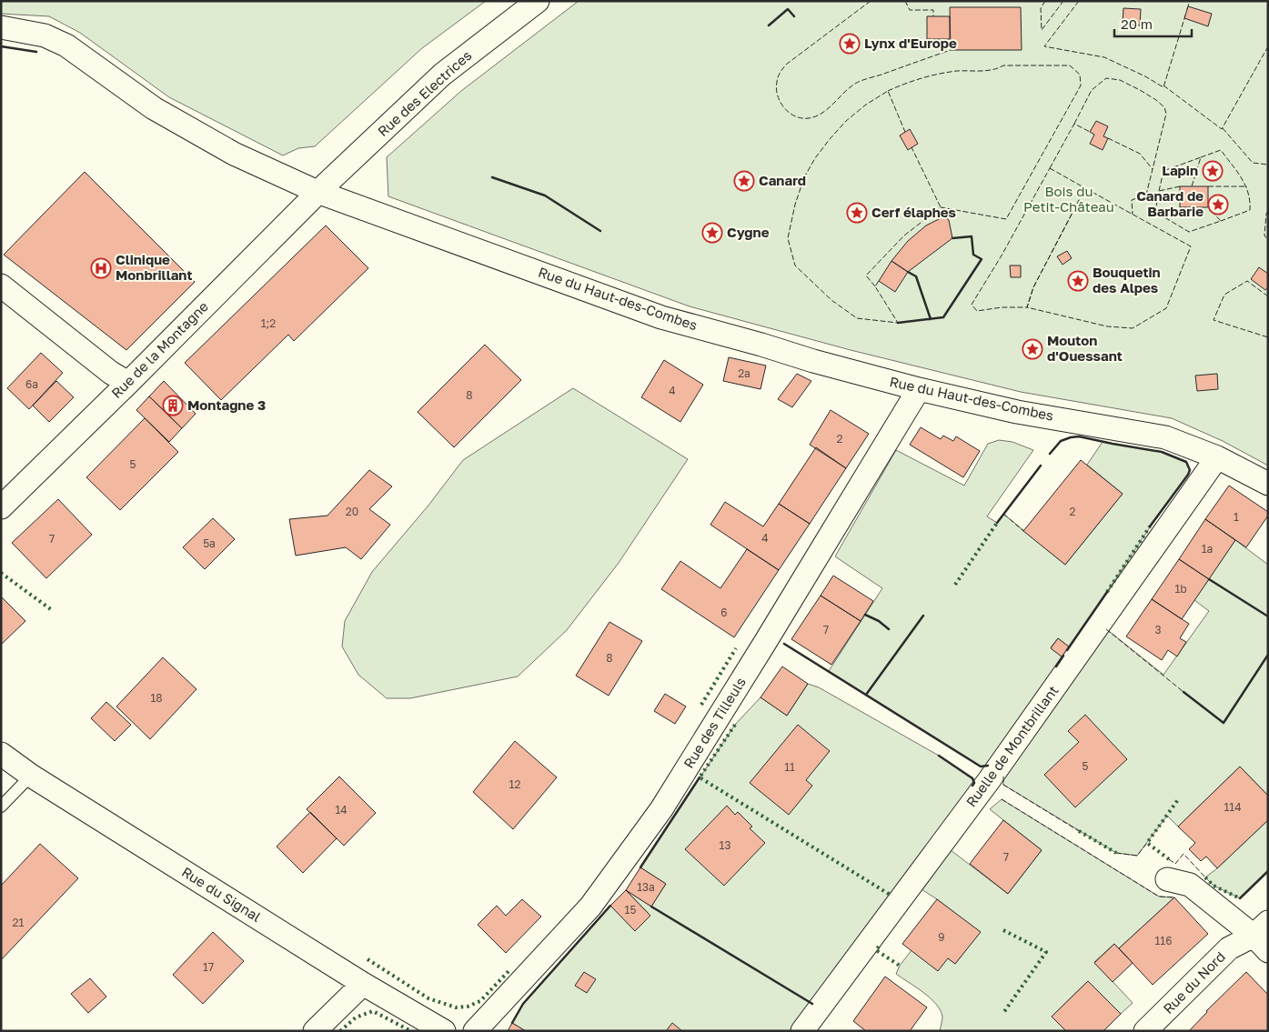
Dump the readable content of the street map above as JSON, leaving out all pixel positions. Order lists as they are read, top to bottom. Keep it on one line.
{"streets":{"street":["Rue des Electrices","Rue du Haut-des-Combes","Rue de la Montagne","Rue des Tilleuls","Ruelle de Montbrillant","Rue du Signal","Rue du Nord"]},"crossings":[["Rue des Electrices","Rue du Haut-des-Combes"],["Rue des Electrices","Rue de la Montagne"],["Rue du Haut-des-Combes","Rue de la Montagne"],["Rue du Haut-des-Combes","Rue des Tilleuls"],["Rue du Haut-des-Combes","Ruelle de Montbrillant"]],"parks":["Bois du Petit-Château"],"places":{"place":["Lynx d'Europe","Lapin","Canard","Canard de Barbarie","Cerf élaphes","Cygne","Bouquetin des Alpes","Mouton d'Ouessant"],"hospital":["Clinique Monbrillant"],"building":["Montagne 3"]},"house_numbers":["1;2","2a","6a","4","8","2","5","20","2","1","4","7","5a","1a","1b","6","7","3","8","18","5","11","12","114","14","13","7","13a","15","21","9","116","17"],"scale_bar":"20 m"}
